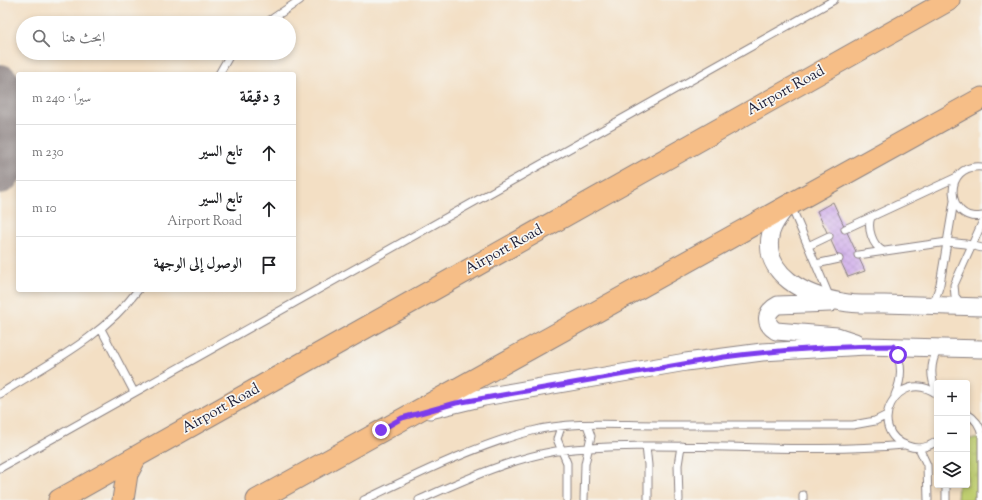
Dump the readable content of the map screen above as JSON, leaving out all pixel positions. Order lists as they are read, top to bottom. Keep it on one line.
{"streets":{"main road":["Airport Road"]},"page":{"search":"ابحث هنا","heading":["3 دقيقة","سيرًا · 240 m"],"list":[["تابع السير","230 m"],["تابع السير","Airport Road","10 m"],"الوصول إلى الوجهة"],"map_buttons":["+","−"]}}
